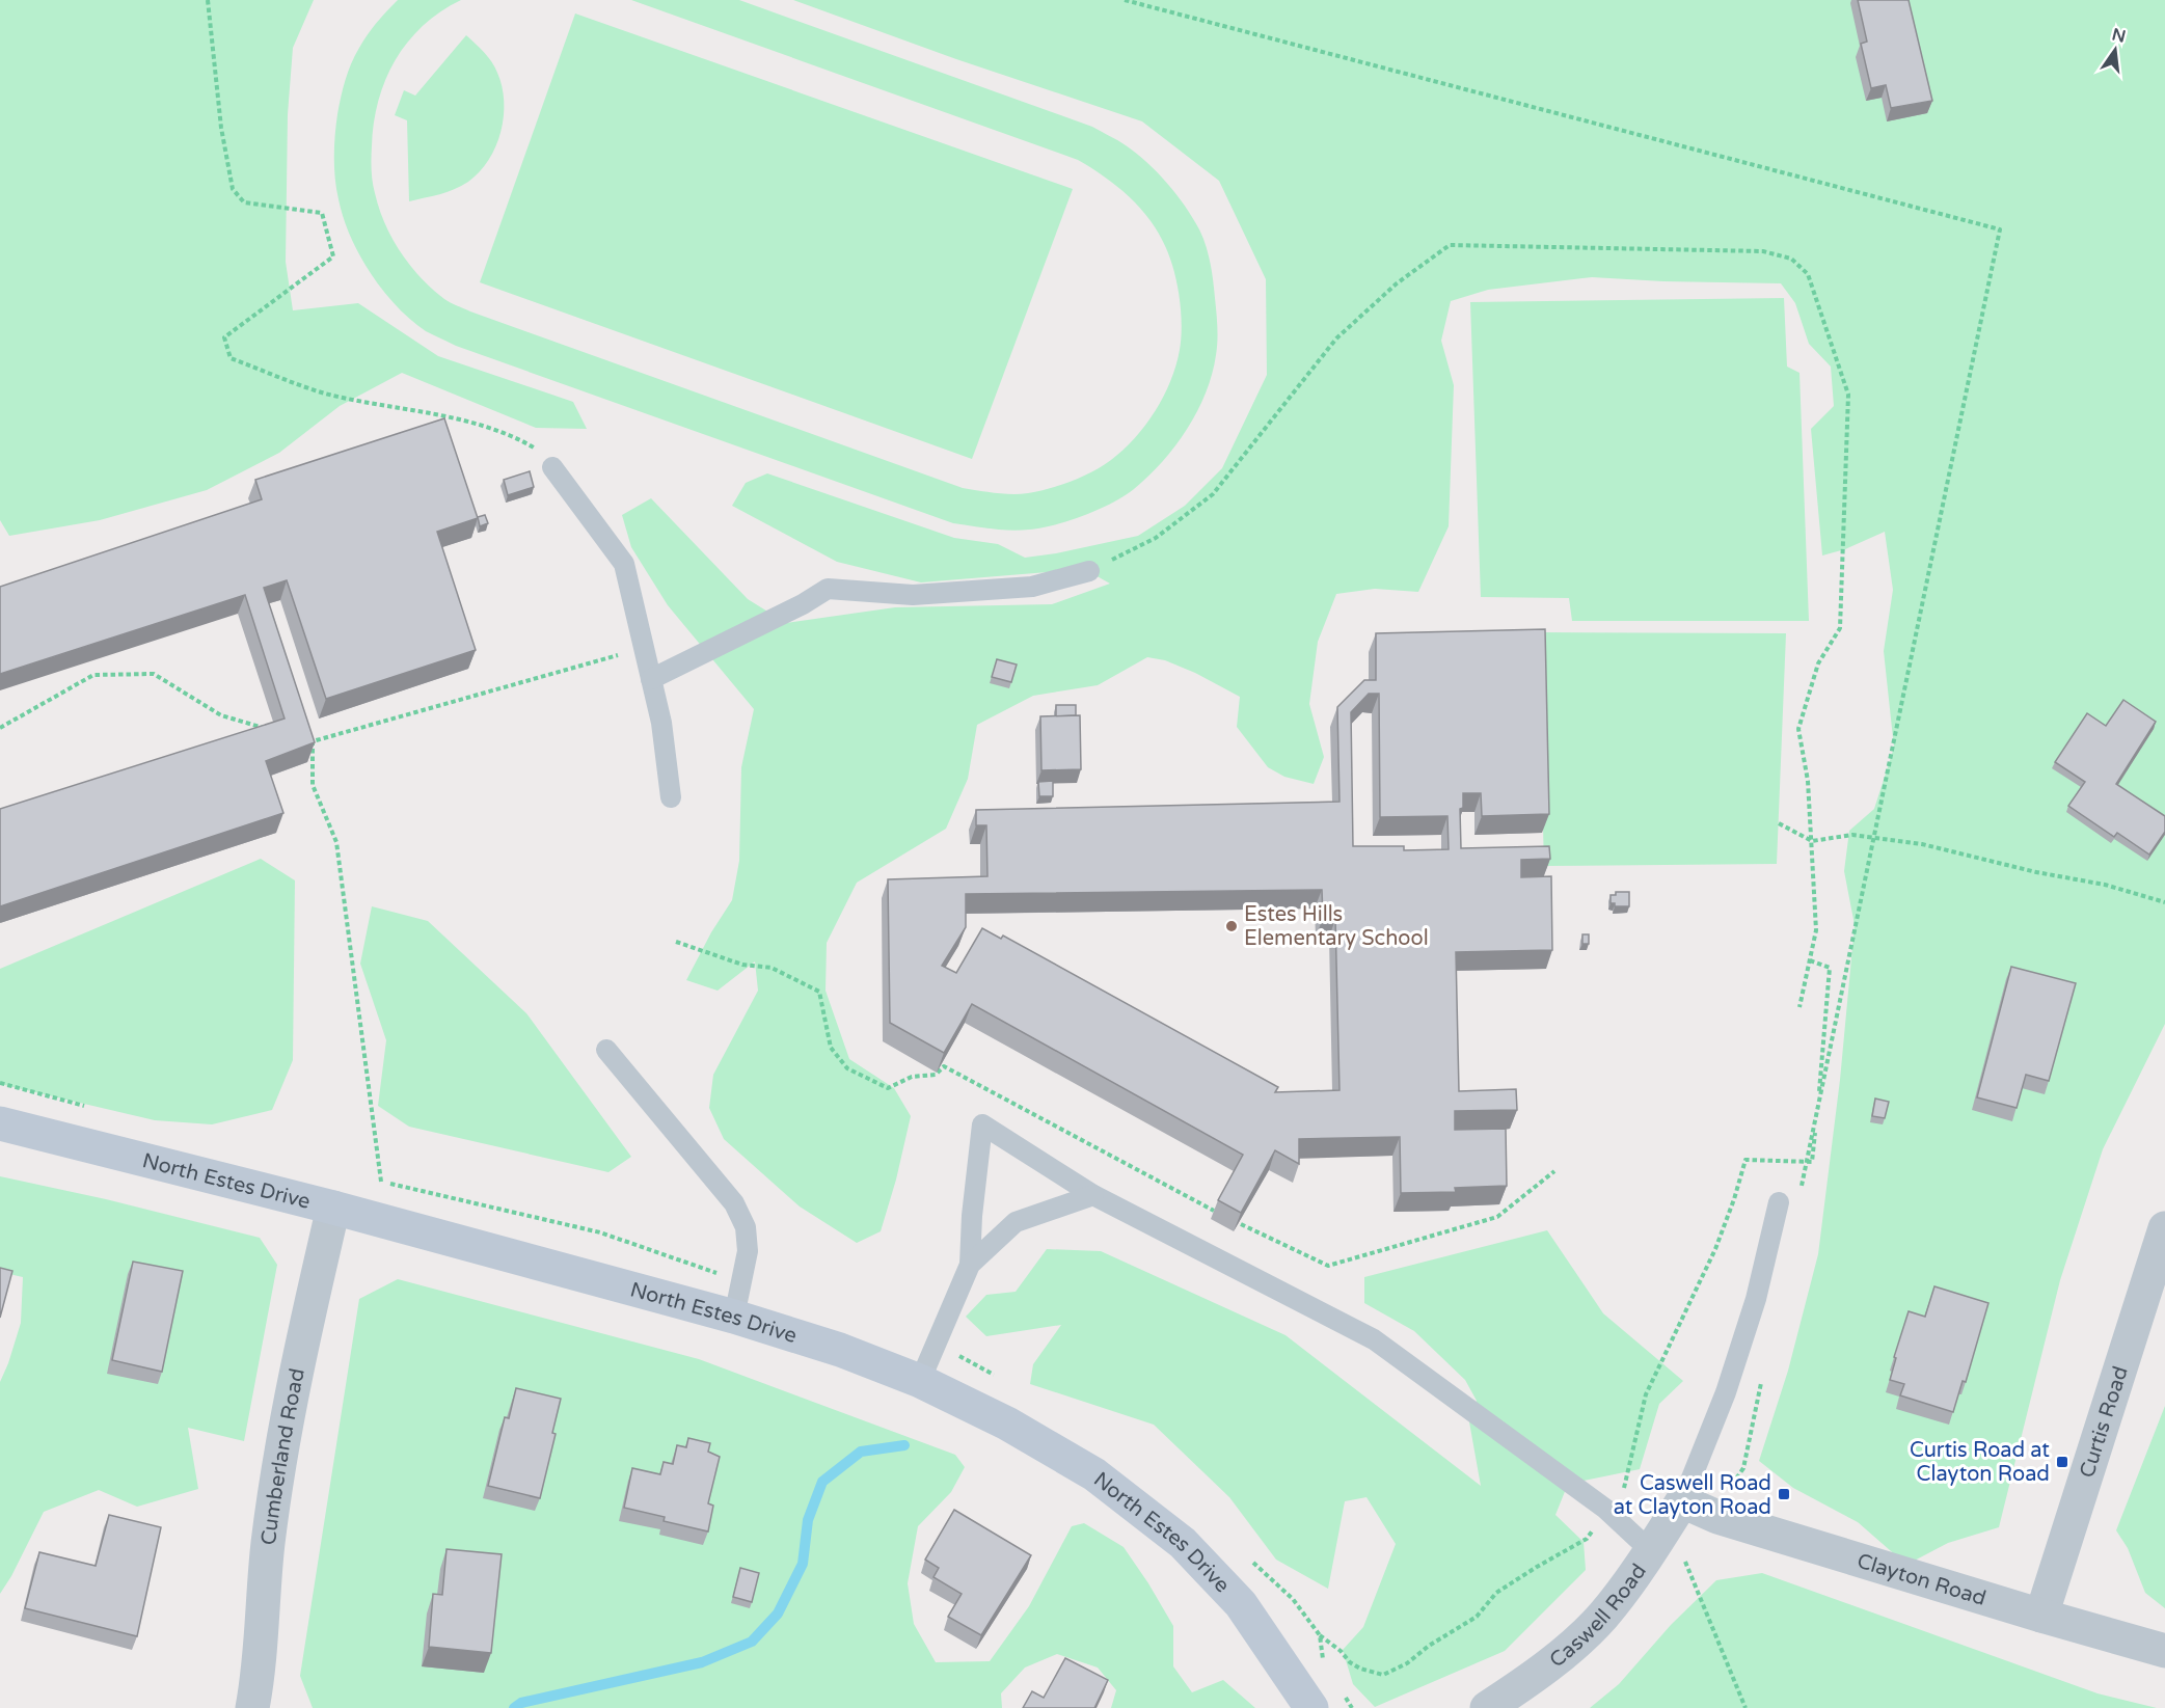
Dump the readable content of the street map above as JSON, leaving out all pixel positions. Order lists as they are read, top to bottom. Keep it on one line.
{"streets":{"main road":["North Estes Drive"],"street":["Curtis Road","Cumberland Road","Clayton Road","Caswell Road"]},"crossings":[["North Estes Drive","Cumberland Road"],["Curtis Road","Clayton Road"],["Clayton Road","Caswell Road"]],"places":{"other":["Estes Hills Elementary School"],"transit":["Curtis Road at Clayton Road","Caswell Road at Clayton Road"]},"north":"top"}
